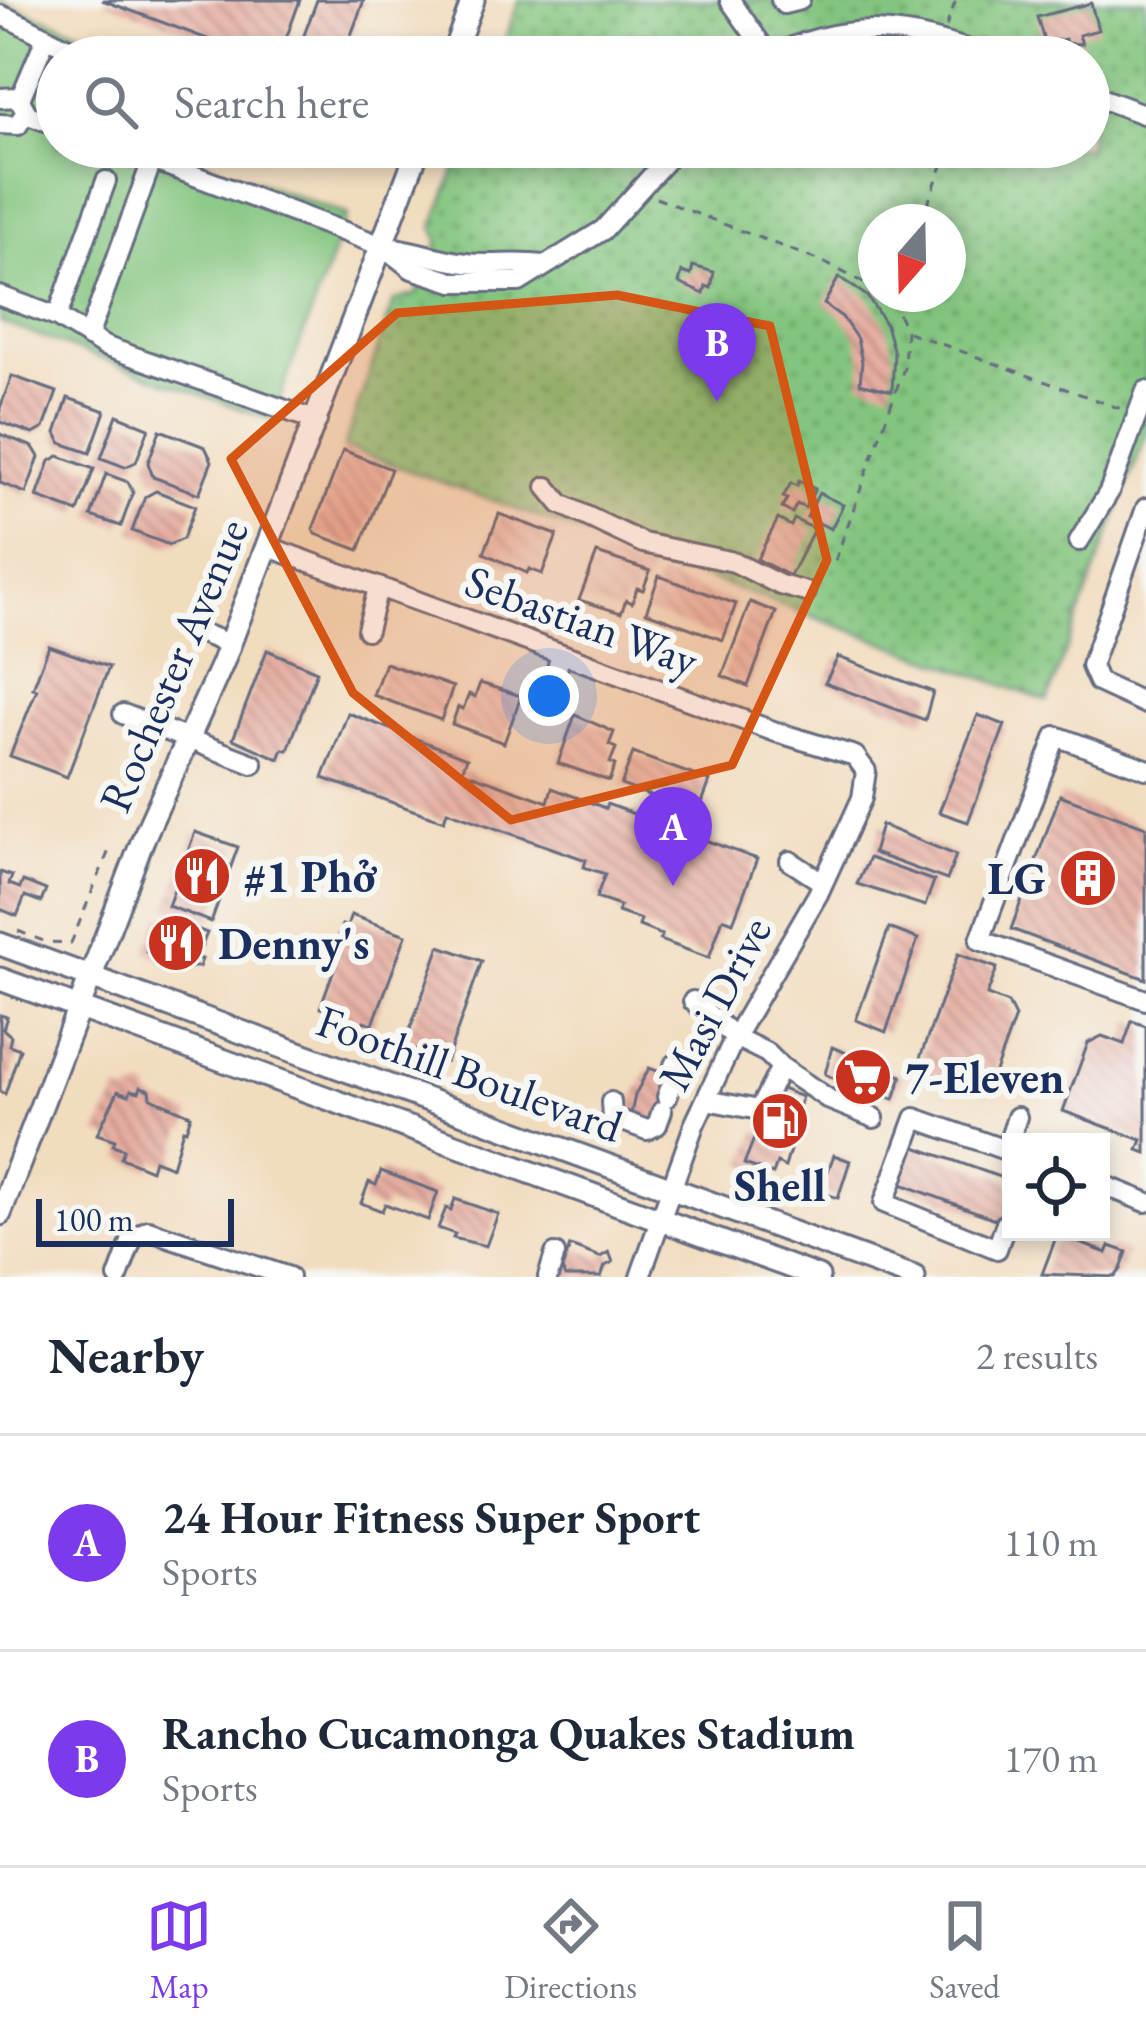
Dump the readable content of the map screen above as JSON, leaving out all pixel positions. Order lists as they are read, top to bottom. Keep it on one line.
{"streets":{"main road":["Rochester Avenue","Foothill Boulevard"],"street":["Sebastian Way","Masi Drive"]},"crossings":[["Sebastian Way","Rochester Avenue"],["Sebastian Way","Masi Drive"],["Rochester Avenue","Foothill Boulevard"],["Masi Drive","Foothill Boulevard"]],"places":{"restaurant":["#1 Phở","Denny's"],"building":["LG"],"supermarket":["7-Eleven"],"fuel station":["Shell"]},"scale_bar":"100 m","north":"bottom","page":{"search":"Search here","pins":["B","A"],"scale":"100 m","heading":["Nearby","2 results"],"list":[{"mark":"A","name":"24 Hour Fitness Super Sport","note":"Sports","value":"110 m"},{"mark":"B","name":"Rancho Cucamonga Quakes Stadium","note":"Sports","value":"170 m"}],"nav":["Map","Directions","Saved"]}}
